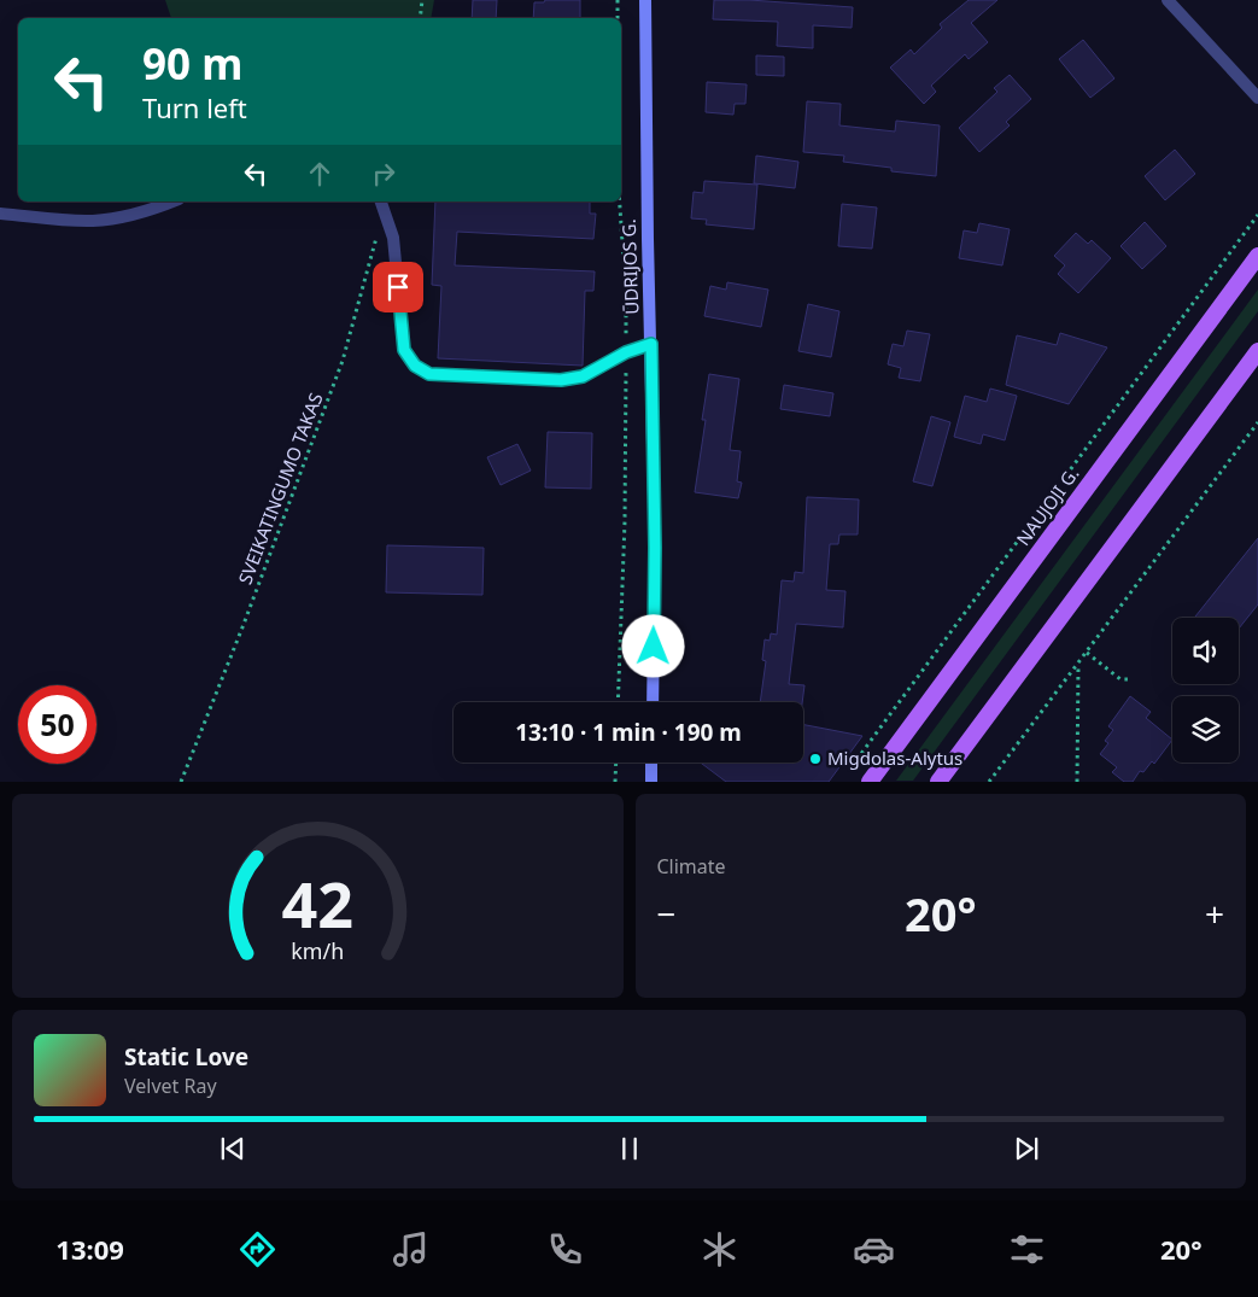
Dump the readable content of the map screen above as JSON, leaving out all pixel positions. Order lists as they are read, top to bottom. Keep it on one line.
{"streets":{"main road":["ŪDRIJOS G.","NAUJOJI G."],"path":["SVEIKATINGUMO TAKAS"]},"places":["Migdolas-Alytus"],"page":{"turn":["90 m","Turn left"],"limit":"50","trip":"13:10 · 1 min · 190 m","tile":"Climate","heat":["−","20°","+"],"song":["Static Love","Velvet Ray"],"tabs":["13:09","20°"],"gauge":["42","km/h"]}}
